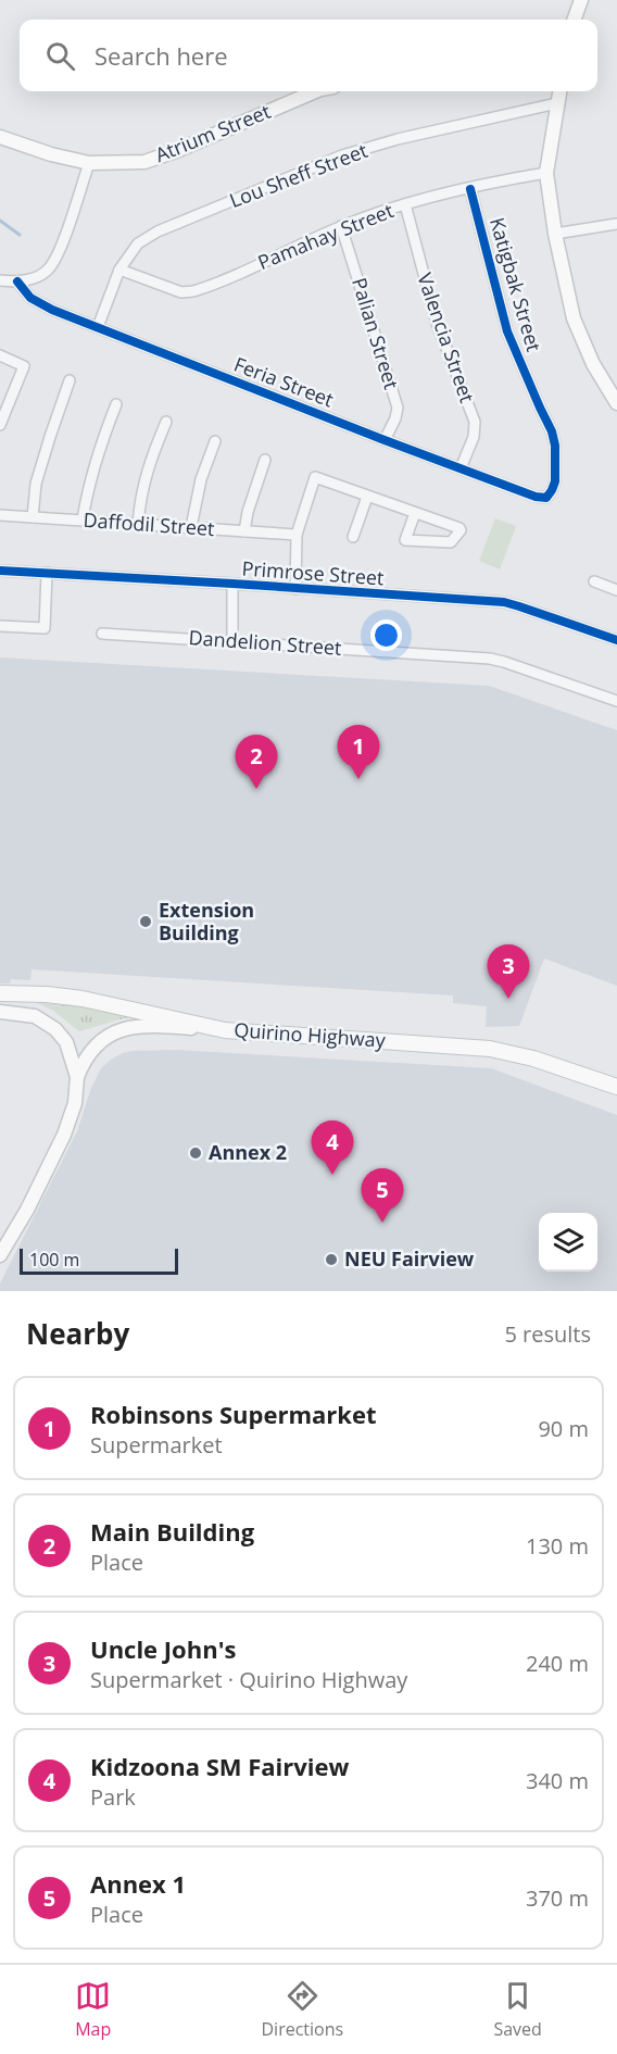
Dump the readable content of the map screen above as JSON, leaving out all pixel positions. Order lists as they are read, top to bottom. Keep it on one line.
{"streets":{"main road":["Atrium Street","Quirino Highway"],"street":["Lou Sheff Street","Pamahay Street","Katigbak Street","Palian Street","Valencia Street","Feria Street","Daffodil Street","Primrose Street","Dandelion Street"]},"crossings":[["Lou Sheff Street","Pamahay Street"],["Lou Sheff Street","Feria Street"],["Pamahay Street","Katigbak Street"],["Pamahay Street","Palian Street"],["Pamahay Street","Valencia Street"],["Katigbak Street","Feria Street"],["Palian Street","Feria Street"],["Valencia Street","Feria Street"]],"places":["Extension Building","Annex 2","NEU Fairview"],"scale_bar":"100 m","page":{"search":"Search here","pins":["1","2","3","4","5"],"scale":"100 m","heading":["Nearby","5 results"],"list":[{"mark":"1","name":"Robinsons Supermarket","note":"Supermarket","value":"90 m"},{"mark":"2","name":"Main Building","note":"Place","value":"130 m"},{"mark":"3","name":"Uncle John's","note":"Supermarket · Quirino Highway","value":"240 m"},{"mark":"4","name":"Kidzoona SM Fairview","note":"Park","value":"340 m"},{"mark":"5","name":"Annex 1","note":"Place","value":"370 m"}],"nav":["Map","Directions","Saved"]}}
